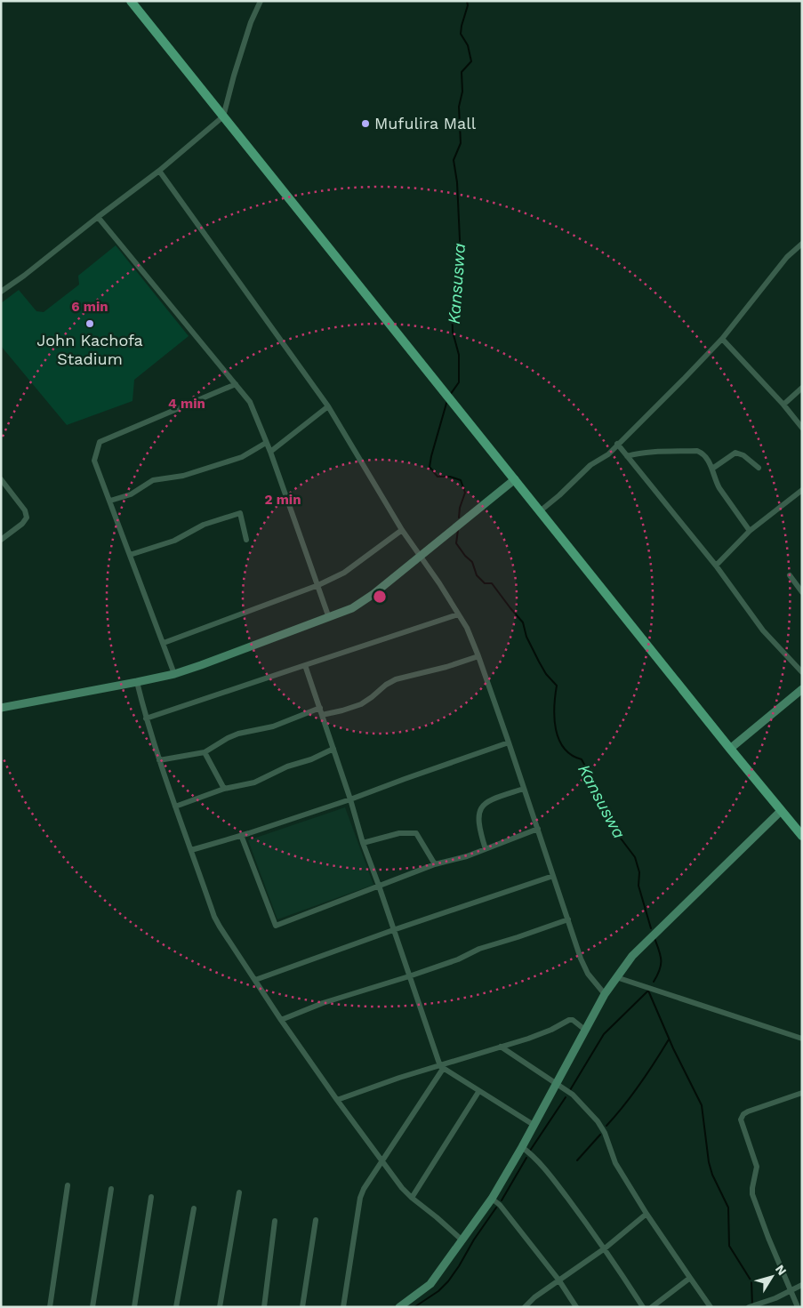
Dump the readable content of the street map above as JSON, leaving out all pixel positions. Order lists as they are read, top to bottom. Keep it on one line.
{"water":["Kansuswa"],"places":["Mufulira Mall","John Kachofa Stadium"],"north":"top right","rings":["6 min","4 min","2 min"]}
